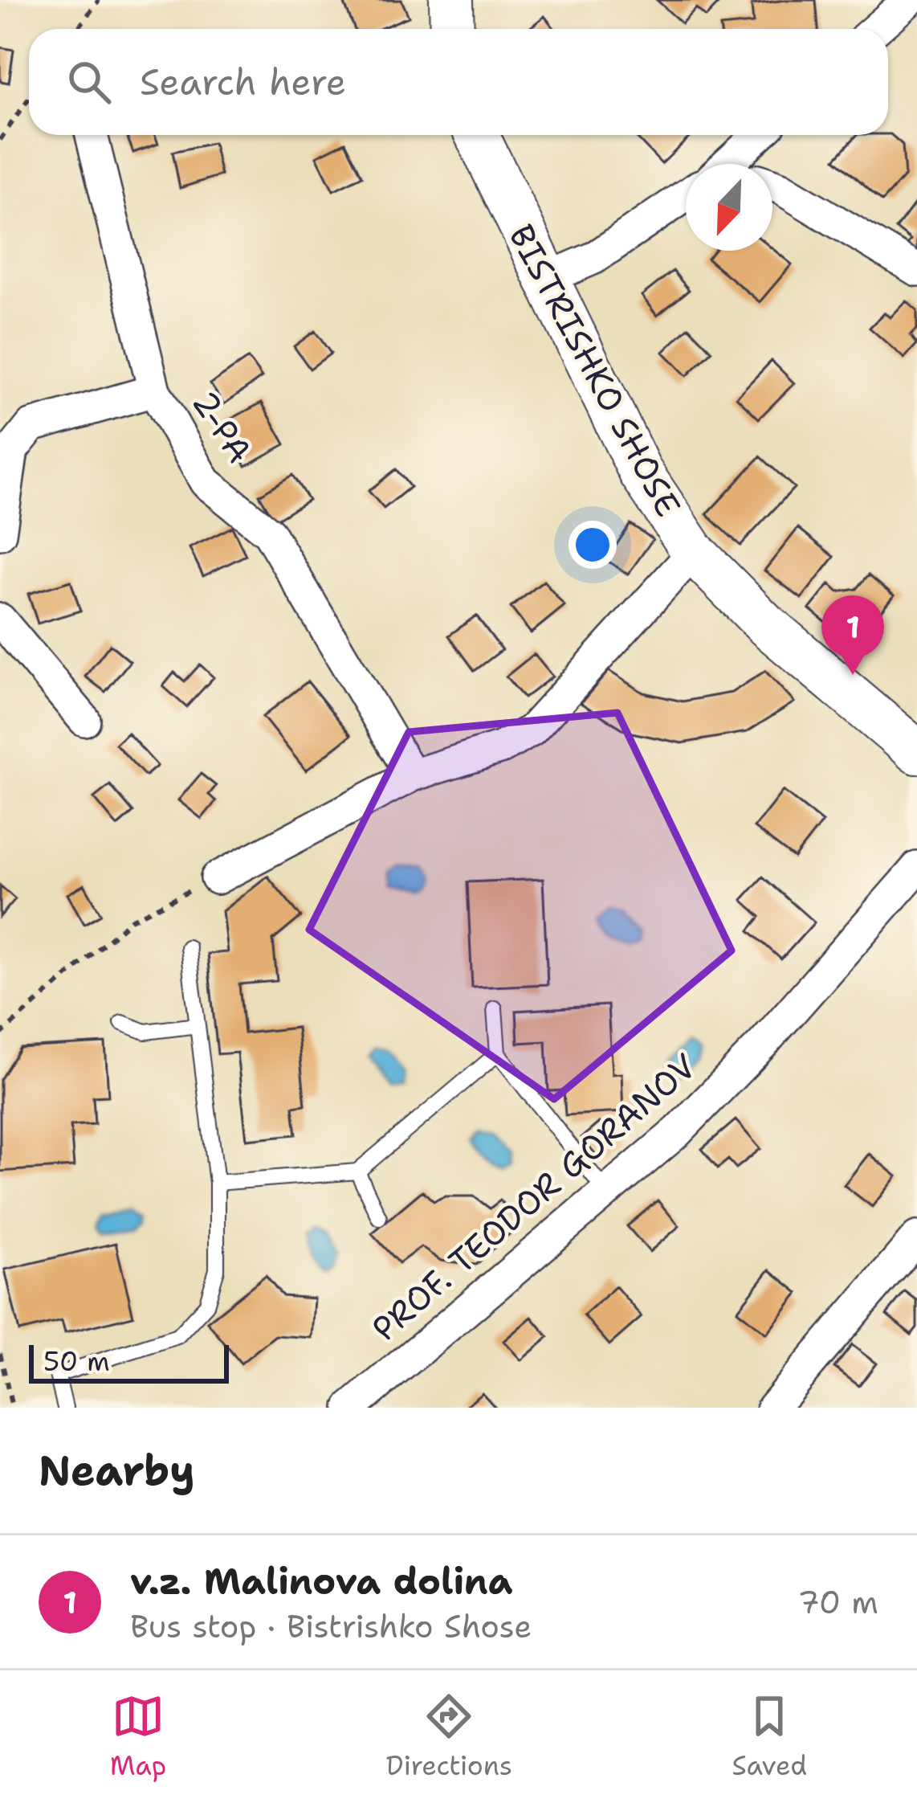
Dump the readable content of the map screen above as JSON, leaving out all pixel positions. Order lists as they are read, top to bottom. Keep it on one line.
{"streets":{"street":["BISTRISHKO SHOSE","2-РА","PROF. TEODOR GORANOV"]},"scale_bar":"50 m","north":"bottom left","page":{"search":"Search here","pins":"1","scale":"50 m","heading":"Nearby","list":[{"mark":"1","name":"v.z. Malinova dolina","note":"Bus stop · Bistrishko Shose","value":"70 m"}],"nav":["Map","Directions","Saved"]}}
